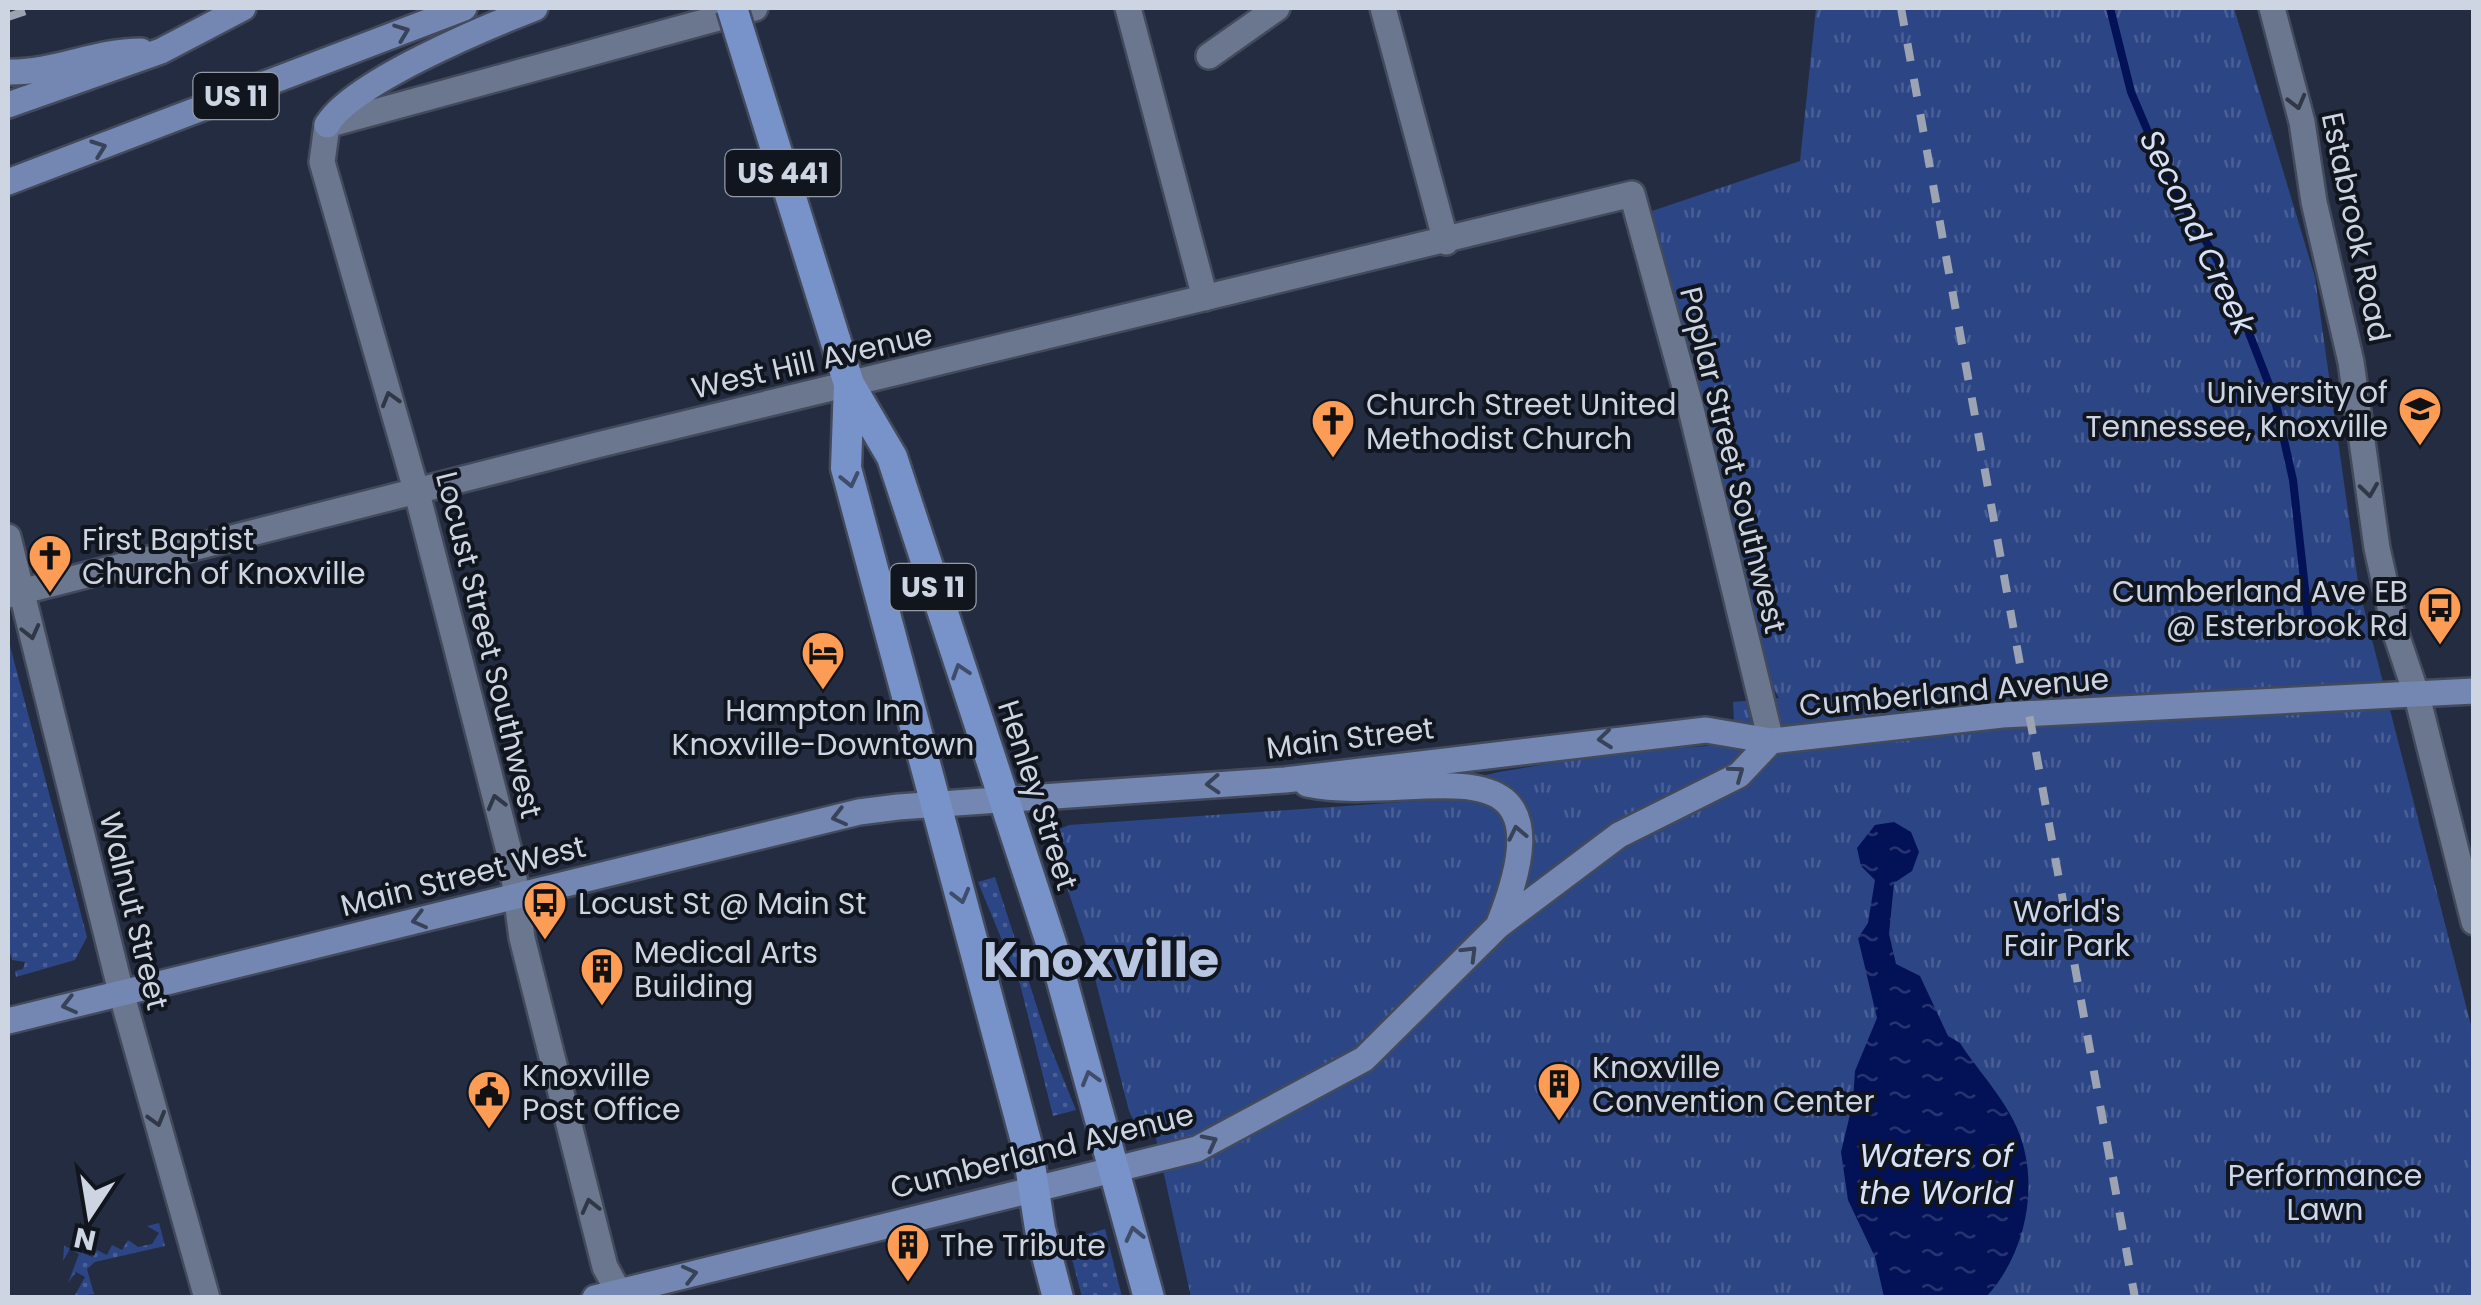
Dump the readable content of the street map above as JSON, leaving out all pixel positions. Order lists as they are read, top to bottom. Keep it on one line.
{"streets":{"highway":["US 11","US 441","Henley Street"],"main road":["Cumberland Avenue","Main Street","Main Street West"],"street":["Estabrook Road","West Hill Avenue","Poplar Street Southwest","Locust Street Southwest","Walnut Street"]},"crossings":[["Estabrook Road","Cumberland Avenue"],["West Hill Avenue","Poplar Street Southwest"],["West Hill Avenue","Locust Street Southwest"],["West Hill Avenue","Henley Street"],["West Hill Avenue","Walnut Street"],["Poplar Street Southwest","Cumberland Avenue"],["Poplar Street Southwest","Main Street"],["Locust Street Southwest","Cumberland Avenue"],["Locust Street Southwest","Main Street West"],["Cumberland Avenue","Main Street"],["Cumberland Avenue","Henley Street"],["Main Street","Henley Street"],["Main Street","Main Street West"],["Henley Street","Main Street West"],["Main Street West","Walnut Street"]],"one_way":["Estabrook Road","Locust Street Southwest","Main Street","Main Street West","Walnut Street"],"districts":["Knoxville"],"water":["Second Creek","Waters of the World"],"parks":["World's Fair Park","Performance Lawn"],"places":{"school or university":["University of Tennessee, Knoxville"],"church":["Church Street United Methodist Church","First Baptist Church of Knoxville"],"bus stop":["Cumberland Ave EB @ Esterbrook Rd","Locust St @ Main St"],"hotel":["Hampton Inn Knoxville-Downtown"],"building":["Medical Arts Building","Knoxville Convention Center","The Tribute"],"public building":["Knoxville Post Office"]},"north":"bottom"}
